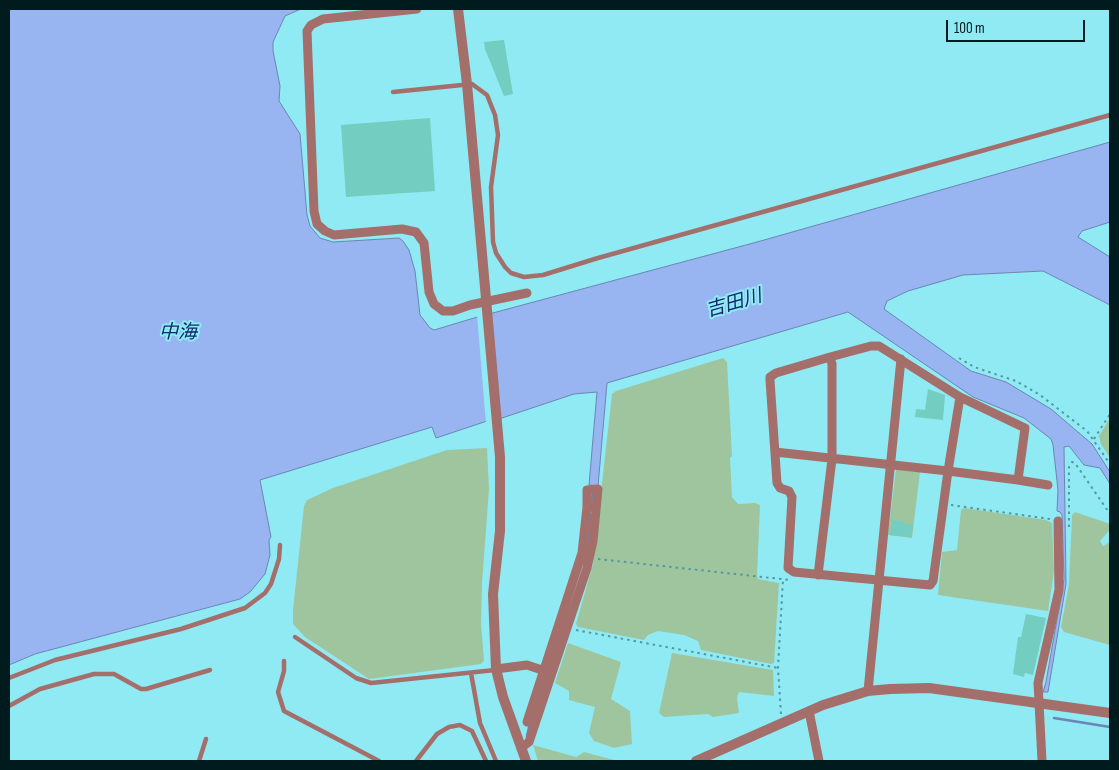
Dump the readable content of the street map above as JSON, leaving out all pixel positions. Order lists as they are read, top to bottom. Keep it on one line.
{"water":["吉田川","中海"],"scale_bar":"100 m"}
